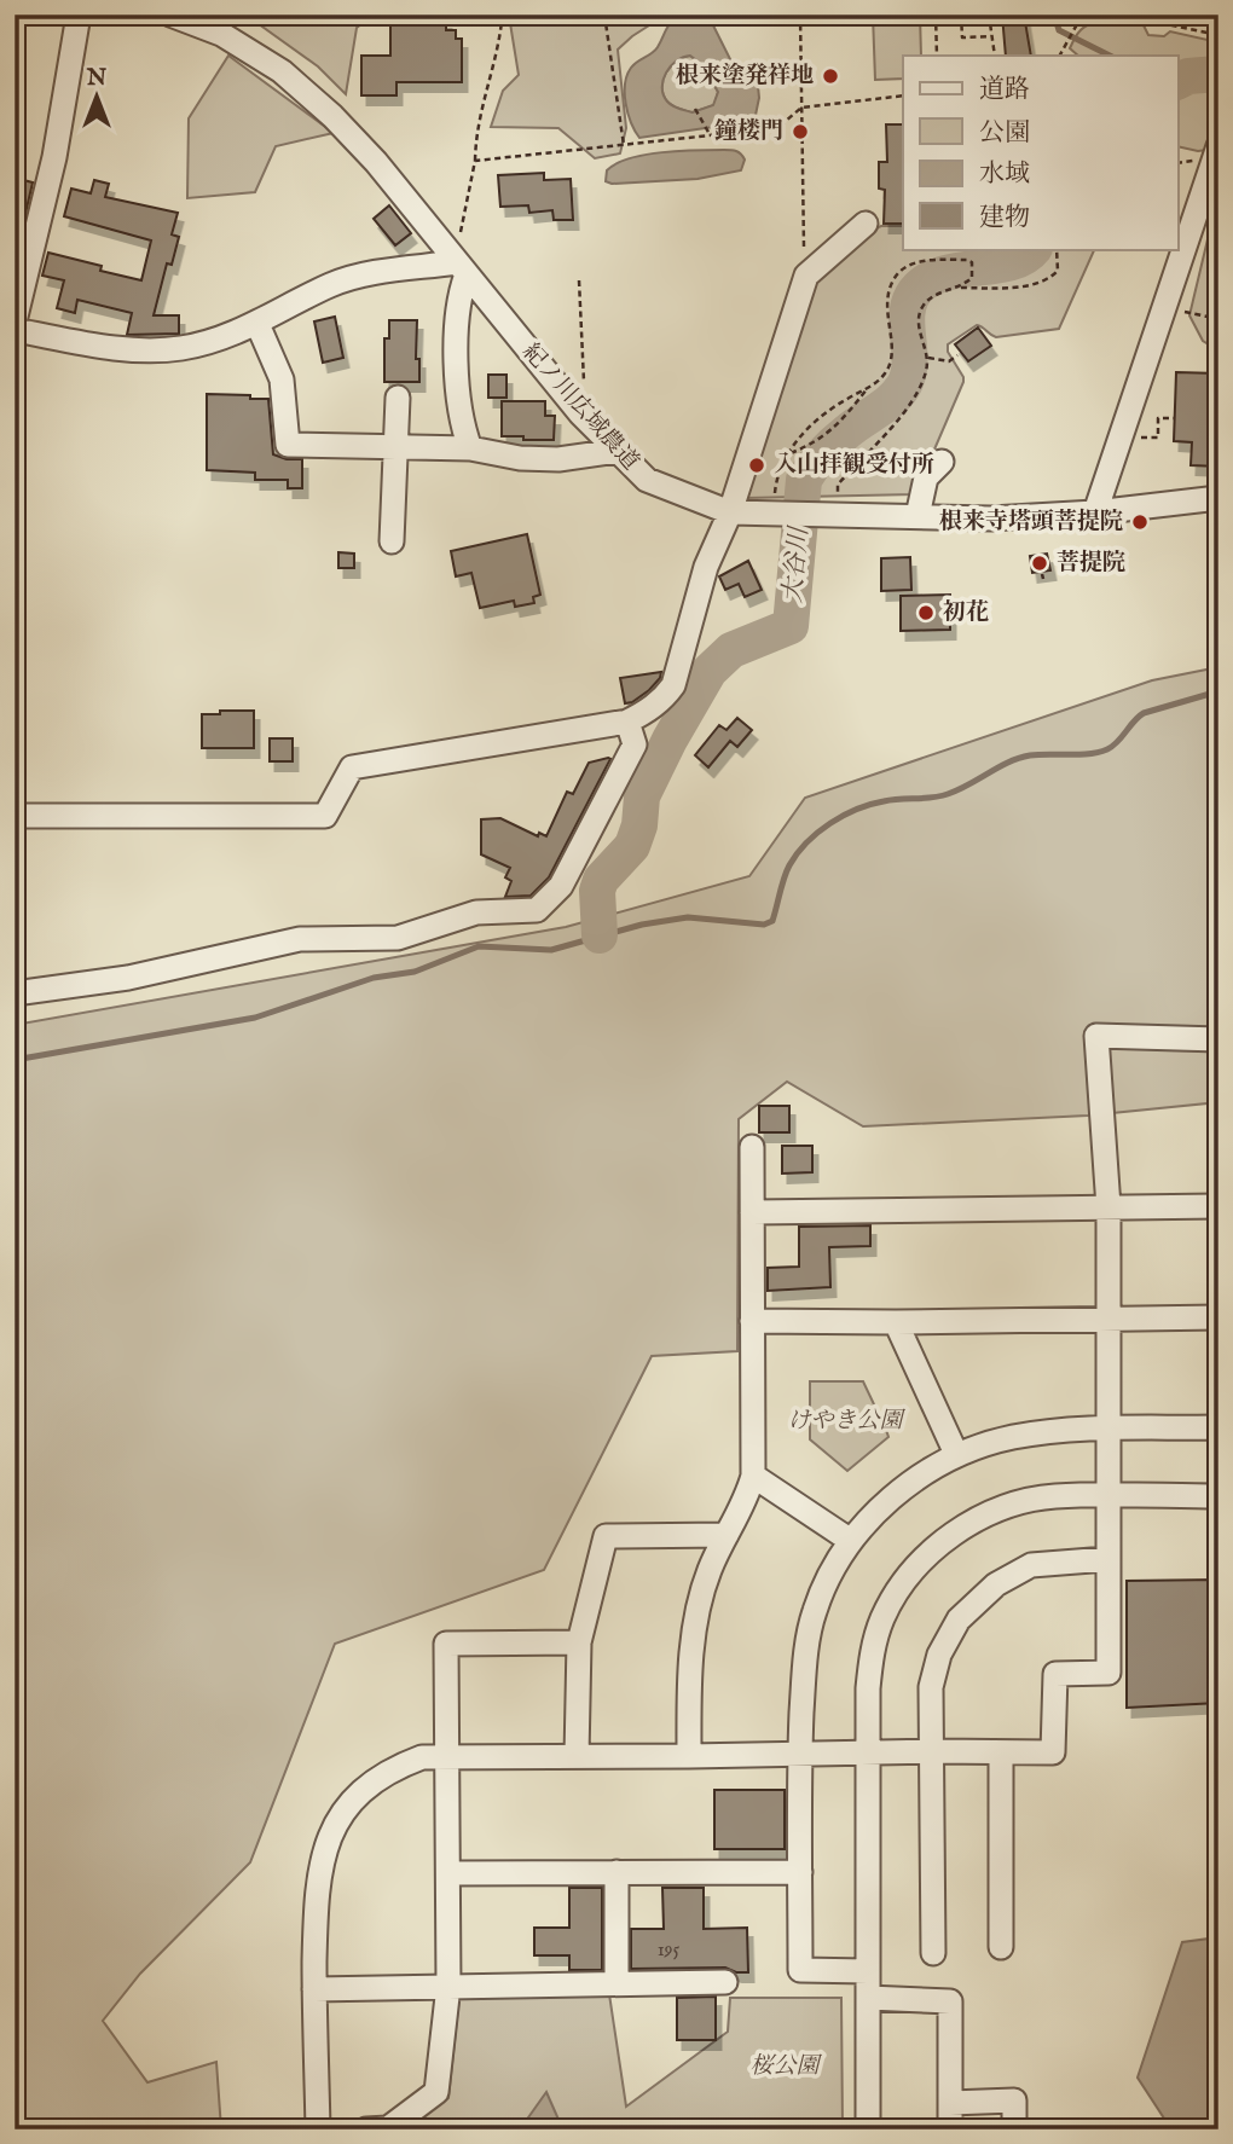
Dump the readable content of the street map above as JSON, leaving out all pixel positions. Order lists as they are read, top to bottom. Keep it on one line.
{"streets":{"street":["紀ノ川広域農道"]},"water":["大谷川"],"parks":["けやき公園","桜公園"],"places":["根来塗発祥地","鐘楼門","入山拝観受付所","根来寺塔頭菩提院","菩提院","初花"],"house_numbers":["195"],"legend":["道路","公園","水域","建物"],"north":"top"}
